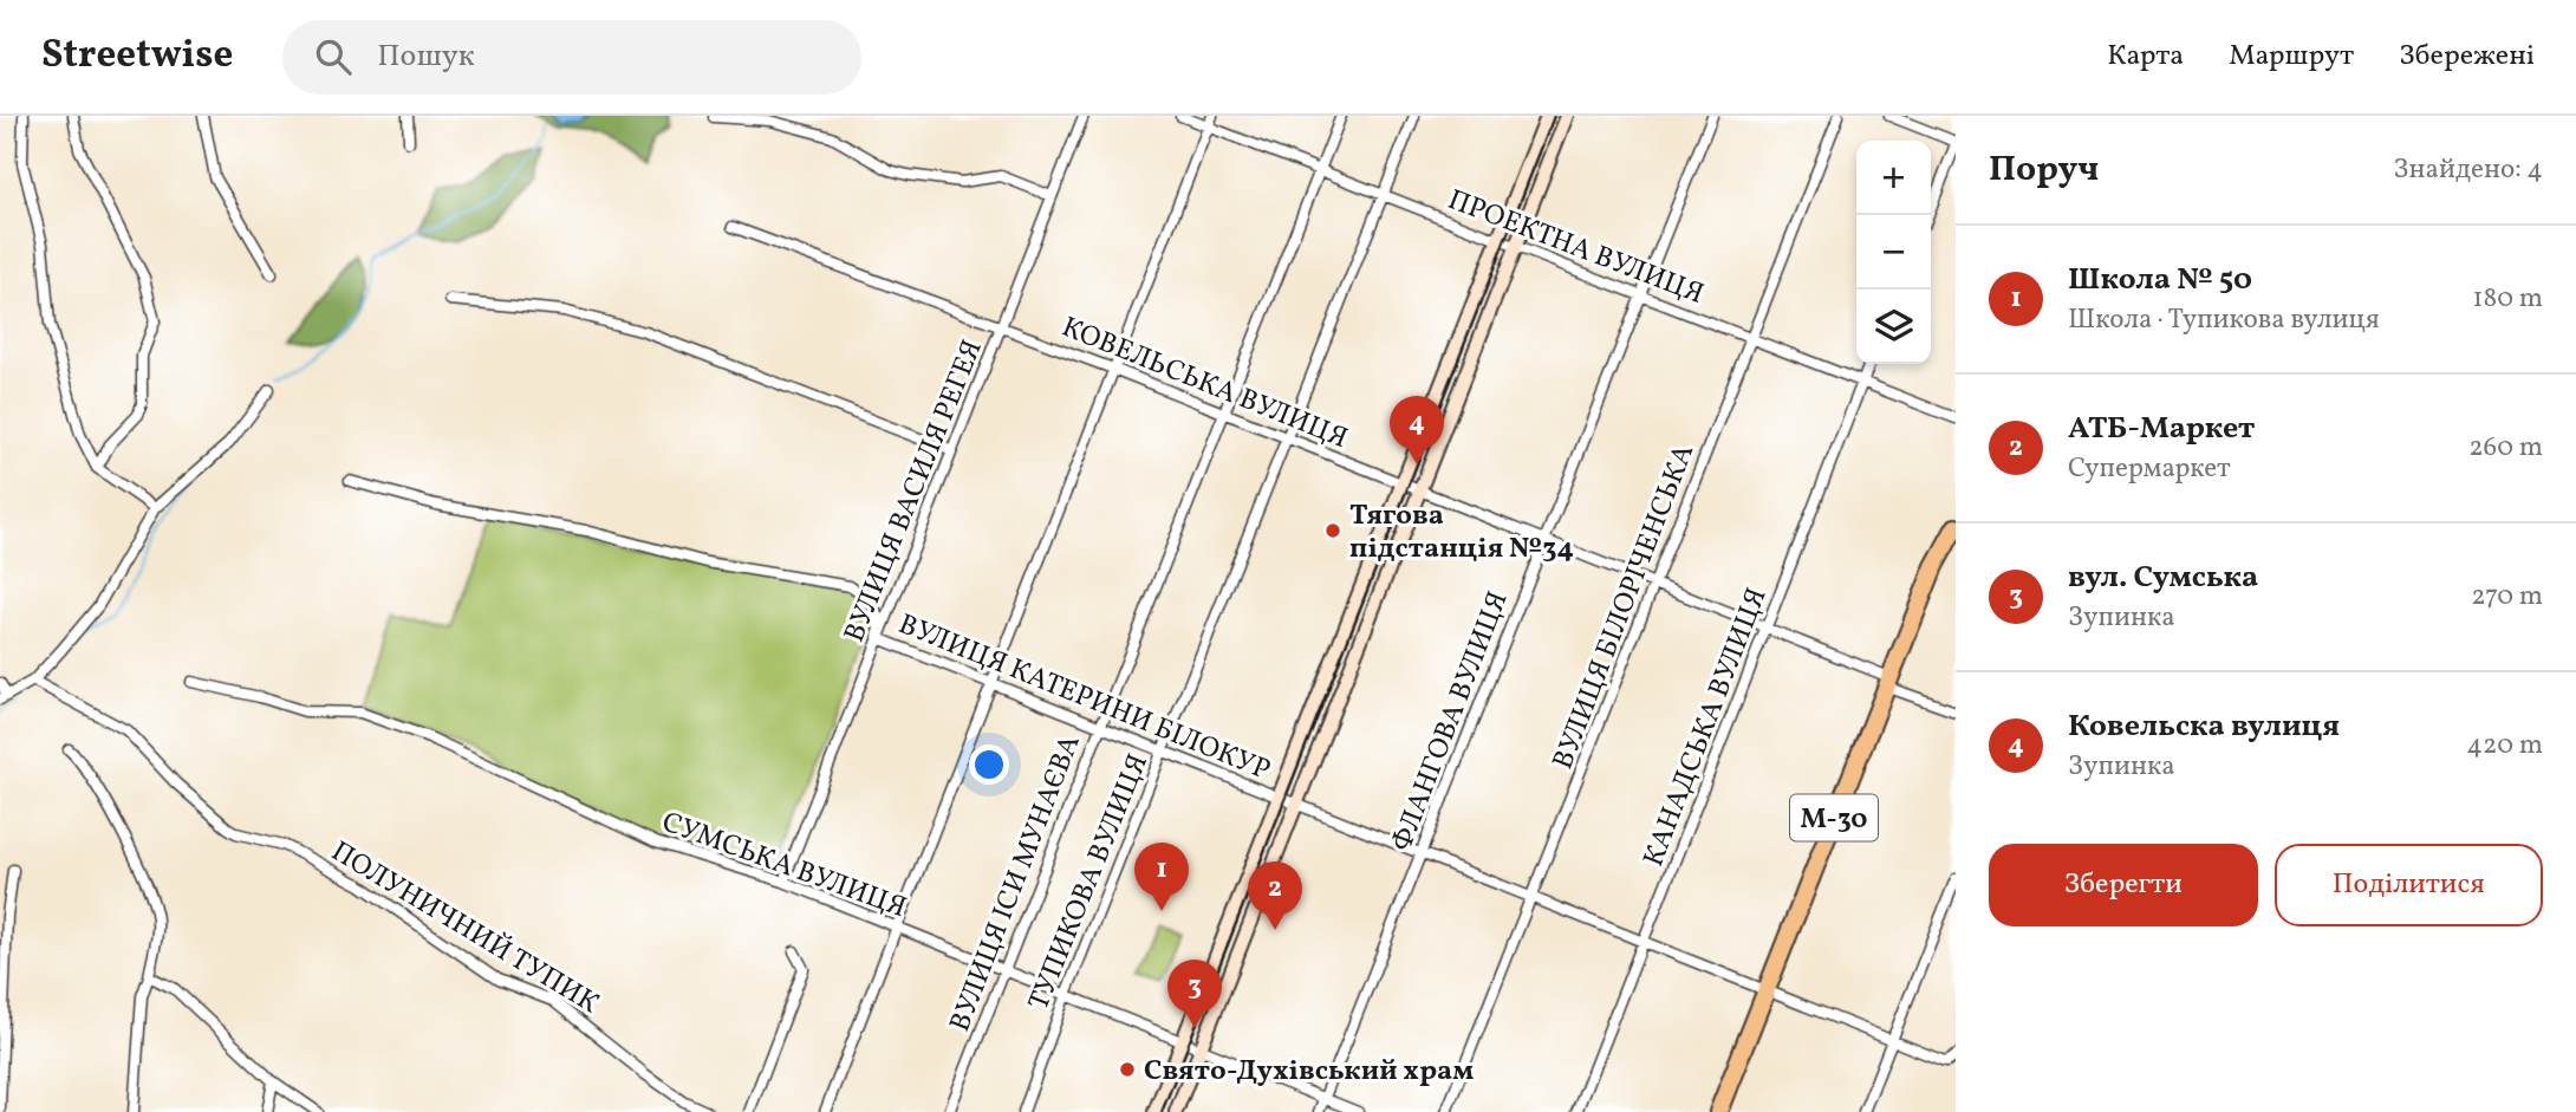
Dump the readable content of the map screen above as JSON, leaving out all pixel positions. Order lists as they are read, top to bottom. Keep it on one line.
{"streets":{"highway":["М-30"],"street":["ПРОЕКТНА ВУЛИЦЯ","КОВЕЛЬСЬКА ВУЛИЦЯ","ВУЛИЦЯ ВАСИЛЯ РЕГЕЯ","ВУЛИЦЯ БІЛОРІЧЕНСЬКА","ВУЛИЦЯ КАТЕРИНИ БІЛОКУР","ФЛАНГОВА ВУЛИЦЯ","КАНАДСЬКА ВУЛИЦЯ","СУМСЬКА ВУЛИЦЯ","ТУПИКОВА ВУЛИЦЯ","ВУЛИЦЯ ІСИ МУНАЄВА","ПОЛУНИЧНИЙ ТУПИК"]},"crossings":[["ПРОЕКТНА ВУЛИЦЯ","ВУЛИЦЯ БІЛОРІЧЕНСЬКА"],["ПРОЕКТНА ВУЛИЦЯ","ФЛАНГОВА ВУЛИЦЯ"],["ПРОЕКТНА ВУЛИЦЯ","КАНАДСЬКА ВУЛИЦЯ"],["ПРОЕКТНА ВУЛИЦЯ","ТУПИКОВА ВУЛИЦЯ"],["ПРОЕКТНА ВУЛИЦЯ","ВУЛИЦЯ ІСИ МУНАЄВА"],["КОВЕЛЬСЬКА ВУЛИЦЯ","ВУЛИЦЯ ВАСИЛЯ РЕГЕЯ"],["КОВЕЛЬСЬКА ВУЛИЦЯ","ВУЛИЦЯ БІЛОРІЧЕНСЬКА"],["КОВЕЛЬСЬКА ВУЛИЦЯ","ФЛАНГОВА ВУЛИЦЯ"],["КОВЕЛЬСЬКА ВУЛИЦЯ","КАНАДСЬКА ВУЛИЦЯ"],["КОВЕЛЬСЬКА ВУЛИЦЯ","М-30"],["КОВЕЛЬСЬКА ВУЛИЦЯ","ТУПИКОВА ВУЛИЦЯ"],["КОВЕЛЬСЬКА ВУЛИЦЯ","ВУЛИЦЯ ІСИ МУНАЄВА"],["ВУЛИЦЯ ВАСИЛЯ РЕГЕЯ","ВУЛИЦЯ КАТЕРИНИ БІЛОКУР"],["ВУЛИЦЯ ВАСИЛЯ РЕГЕЯ","СУМСЬКА ВУЛИЦЯ"],["ВУЛИЦЯ БІЛОРІЧЕНСЬКА","ВУЛИЦЯ КАТЕРИНИ БІЛОКУР"],["ВУЛИЦЯ КАТЕРИНИ БІЛОКУР","ФЛАНГОВА ВУЛИЦЯ"],["ВУЛИЦЯ КАТЕРИНИ БІЛОКУР","КАНАДСЬКА ВУЛИЦЯ"],["ВУЛИЦЯ КАТЕРИНИ БІЛОКУР","М-30"],["ВУЛИЦЯ КАТЕРИНИ БІЛОКУР","ТУПИКОВА ВУЛИЦЯ"],["ВУЛИЦЯ КАТЕРИНИ БІЛОКУР","ВУЛИЦЯ ІСИ МУНАЄВА"],["ФЛАНГОВА ВУЛИЦЯ","СУМСЬКА ВУЛИЦЯ"],["СУМСЬКА ВУЛИЦЯ","ТУПИКОВА ВУЛИЦЯ"],["СУМСЬКА ВУЛИЦЯ","ВУЛИЦЯ ІСИ МУНАЄВА"]],"places":["Тягова пiдстанцiя №34","Свято-Духівський храм"],"page":{"header":"Streetwise","search":"Пошук","nav":["Карта","Маршрут","Збережені"],"heading":["Поруч","Знайдено: 4"],"map_buttons":["+","−"],"list":[{"mark":"1","name":"Школа № 50","note":"Школа · Тупикова вулиця","value":"180 m"},{"mark":"2","name":"АТБ-Маркет","note":"Супермаркет","value":"260 m"},{"mark":"3","name":"вул. Сумська","note":"Зупинка","value":"270 m"},{"mark":"4","name":"Ковельска вулиця","note":"Зупинка","value":"420 m"}],"pins":["4","1","2","3"],"buttons":["Зберегти","Поділитися"]}}
